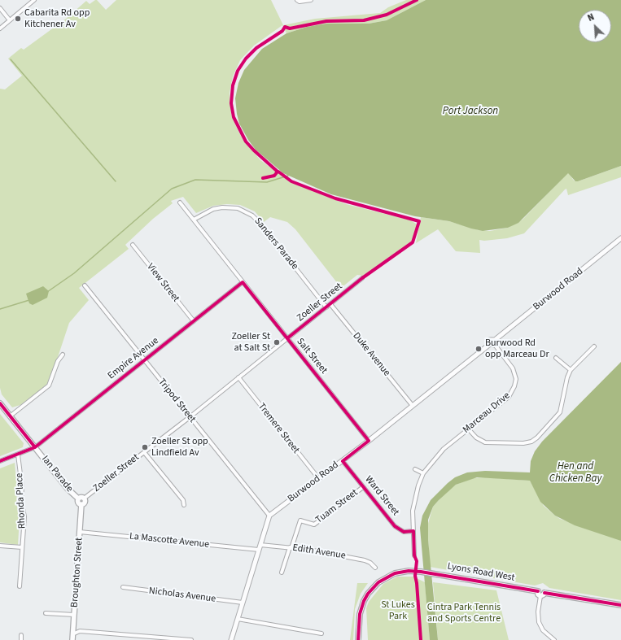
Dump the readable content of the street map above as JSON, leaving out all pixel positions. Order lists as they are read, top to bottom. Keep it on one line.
{"streets":{"main road":["Ian Parade","Broughton Street","Lyons Road West"],"street":["Sanders Parade","View Street","Burwood Road","Zoeller Street","Duke Avenue","Salt Street","Empire Avenue","Tripod Street","Marceau Drive","Tremere Street","Ward Street","Rhonda Place","Tuam Street","La Mascotte Avenue","Edith Avenue","Nicholas Avenue"]},"crossings":[["Sanders Parade","Zoeller Street"],["Sanders Parade","Salt Street"],["View Street","Empire Avenue"],["Burwood Road","Duke Avenue"],["Burwood Road","Salt Street"],["Burwood Road","Tripod Street"],["Burwood Road","Marceau Drive"],["Burwood Road","Tremere Street"],["Burwood Road","Ward Street"],["Zoeller Street","Duke Avenue"],["Zoeller Street","Salt Street"],["Zoeller Street","Tripod Street"],["Zoeller Street","Tremere Street"],["Zoeller Street","Ian Parade"],["Zoeller Street","Broughton Street"],["Salt Street","Empire Avenue"],["Empire Avenue","Tripod Street"],["Empire Avenue","Ian Parade"],["Empire Avenue","Rhonda Place"],["Marceau Drive","Ward Street"],["Ian Parade","Broughton Street"],["Ward Street","Tuam Street"],["Tuam Street","Edith Avenue"],["La Mascotte Avenue","Edith Avenue"],["La Mascotte Avenue","Broughton Street"]],"water":["Port Jackson","Hen and Chicken Bay"],"parks":["St Lukes Park","Cintra Park Tennis and Sports Centre"],"places":["Cabarita Rd opp Kitchener Av","Zoeller St at Salt St","Burwood Rd opp Marceau Dr","Zoeller St opp Lindfield Av"],"north":"top left"}
